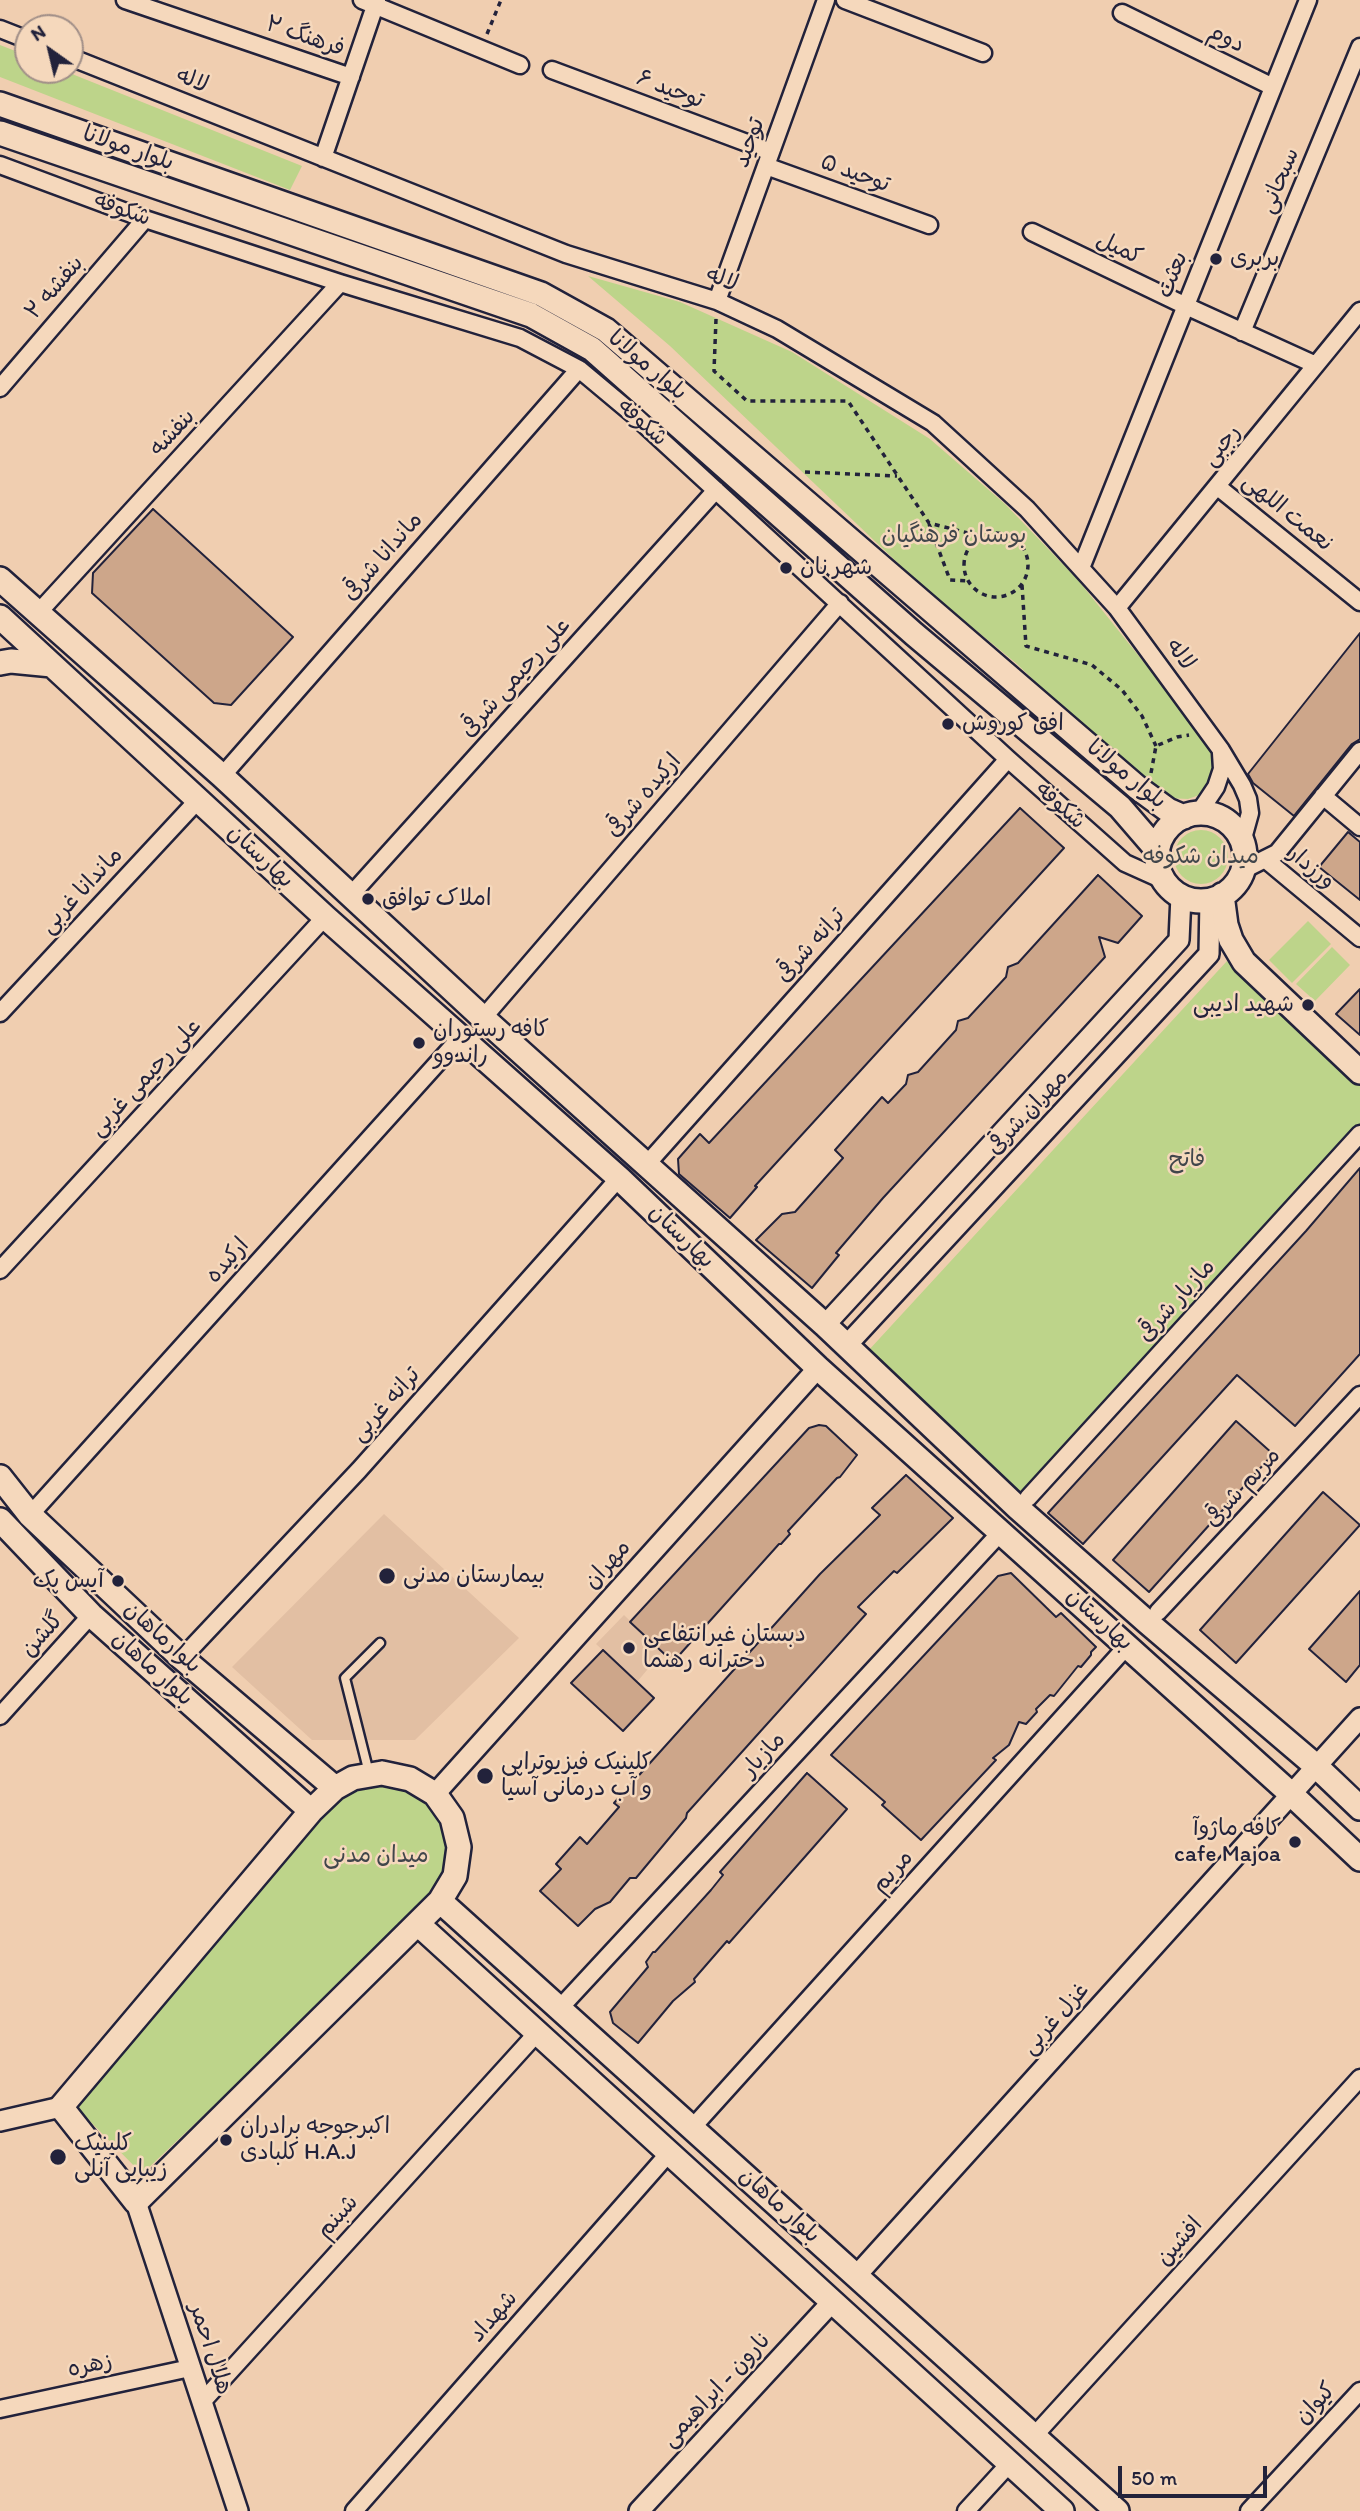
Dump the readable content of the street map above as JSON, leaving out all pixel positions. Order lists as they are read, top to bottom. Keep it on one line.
{"streets":{"main road":["بلوار مولانا","بهارستان","بلوارماهان","بلوار ماهان"],"street":["فرهنگ ۲","دوم","لاله","توحید ۶","توحید","توحید ۵","سبحانی","شکوفه","کمیل","بعثت","بنفشه ۲","بنفشه","رجبی","نعمت اللهی","ماندانا شرقی","علی رحیمی شرقی","ارکیده شرقی","ورزدار","ماندانا غربی","ترانه شرقی","علی رحیمی غربی","مهران شرقی","ارکیده","مازیار شرقی","ترانه غربی","مریم شرقی","مهران","گلشن","مازیار","مریم","غزل غربی","شبنم","افشین","شهداد","هلال احمر","زهره","نارون - ابراهیمی","کیوان"]},"crossings":[["دوم","بعثت"],["لاله","توحید"],["لاله","بلوار مولانا"],["لاله","شکوفه"],["لاله","بعثت"],["لاله","رجبی"],["لاله","مهران شرقی"],["توحید ۶","توحید"],["توحید ۶","توحید ۵"],["توحید","توحید ۵"],["بلوار مولانا","شکوفه"],["بلوار مولانا","مهران شرقی"],["سبحانی","کمیل"],["شکوفه","بنفشه ۲"],["شکوفه","بنفشه"],["شکوفه","ماندانا شرقی"],["شکوفه","علی رحیمی شرقی"],["شکوفه","ارکیده شرقی"],["شکوفه","ترانه شرقی"],["شکوفه","مهران شرقی"],["کمیل","بعثت"],["کمیل","رجبی"],["بنفشه","بهارستان"],["رجبی","نعمت اللهی"],["ماندانا شرقی","بهارستان"],["علی رحیمی شرقی","بهارستان"],["ارکیده شرقی","بهارستان"],["بهارستان","ماندانا غربی"],["بهارستان","ترانه شرقی"],["بهارستان","علی رحیمی غربی"],["بهارستان","مهران شرقی"],["بهارستان","ارکیده"],["بهارستان","ترانه غربی"],["بهارستان","مهران"],["بهارستان","مازیار"],["بهارستان","مریم"],["بهارستان","غزل غربی"],["ارکیده","بلوارماهان"],["ترانه غربی","بلوارماهان"],["گلشن","بلوار ماهان"],["بلوار ماهان","مازیار"],["بلوار ماهان","مریم"],["بلوار ماهان","غزل غربی"],["بلوار ماهان","شبنم"],["بلوار ماهان","افشین"],["بلوار ماهان","شهداد"],["بلوار ماهان","نارون - ابراهیمی"],["شبنم","هلال احمر"],["هلال احمر","زهره"]],"parks":["بوستان فرهنگیان","میدان شکوفه","فاتح","میدان مدنی"],"places":["بربری","شهر نان","افق کوروش","املاک توافق","شهید ادیبی","کافه رستوران راندوو","بیمارستان مدنی","آیس پک","دبستان غیرانتفاعی دخترانه رهنما","کلینیک فیزیوتراپی و آب درمانی آسیا","کافه ماژوآ cafe Majoa","اکبرجوجه برادران کلبادی H.A.J","کلینیک زیبایی آنلی"],"scale_bar":"50 m","north":"top left"}
